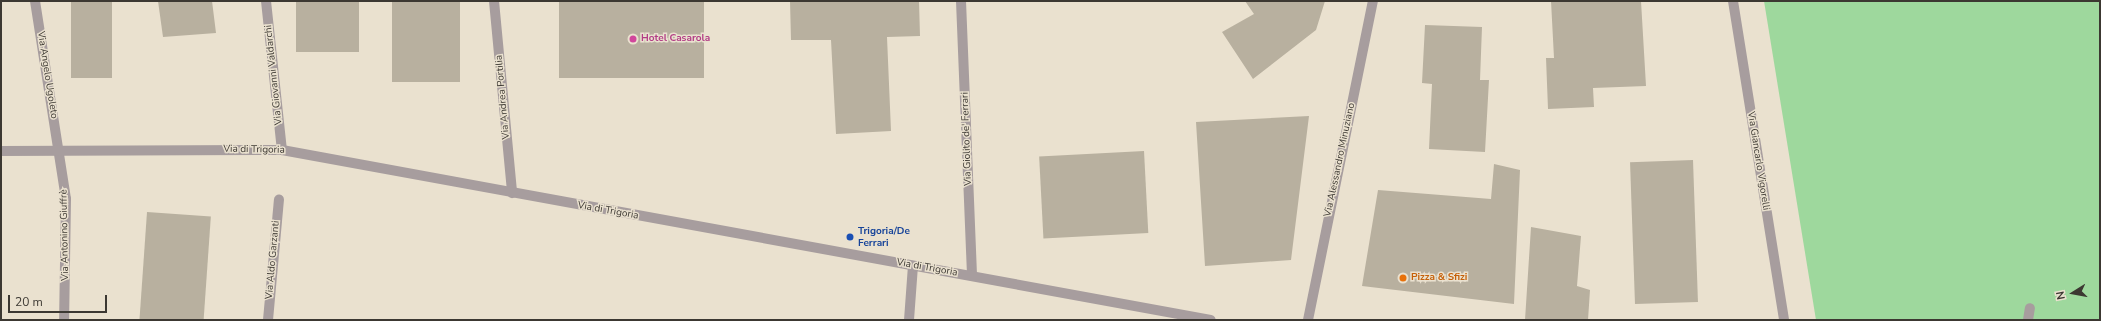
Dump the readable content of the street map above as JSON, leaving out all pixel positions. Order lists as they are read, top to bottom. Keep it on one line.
{"streets":{"street":["Via Angelo Ugoleto","Via Giovanni Valdarchi","Via Andrea Portilia","Via Giolito de' Ferrari","Via di Trigoria","Via Alessandro Minuziano","Via Giancarlo Vigorelli","Via Antonino Giuffrè","Via Aldo Garzanti"]},"crossings":[["Via Angelo Ugoleto","Via di Trigoria"],["Via Angelo Ugoleto","Via Antonino Giuffrè"],["Via Giovanni Valdarchi","Via di Trigoria"],["Via Andrea Portilia","Via di Trigoria"],["Via Giolito de' Ferrari","Via di Trigoria"],["Via di Trigoria","Via Antonino Giuffrè"]],"places":["Hotel Casarola","Trigoria/De Ferrari","Pizza & Sfizi"],"scale_bar":"20 m","north":"left"}
